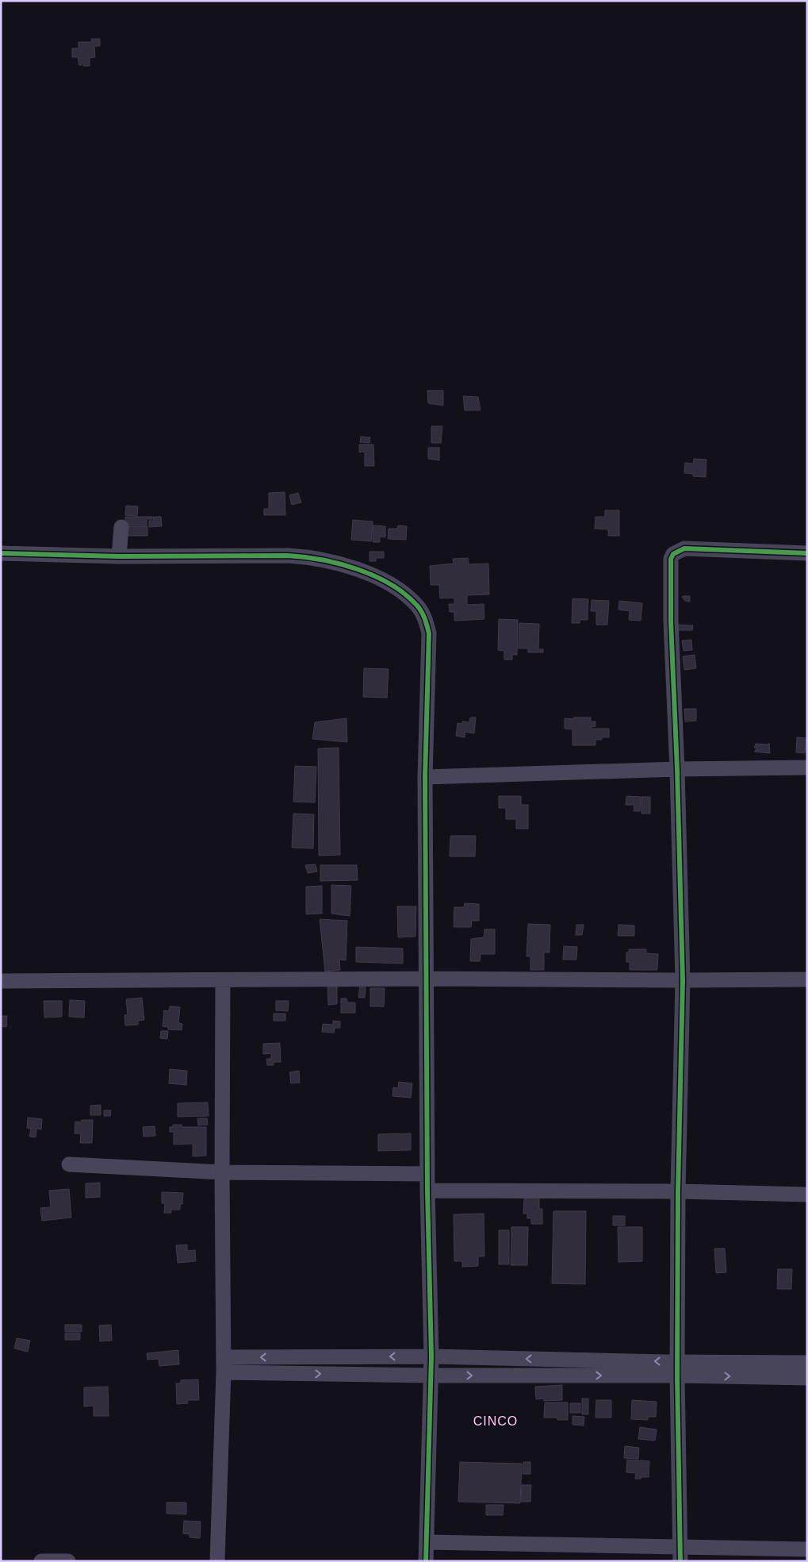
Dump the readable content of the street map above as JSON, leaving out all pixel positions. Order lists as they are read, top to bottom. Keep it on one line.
{"districts":["CINCO"]}
